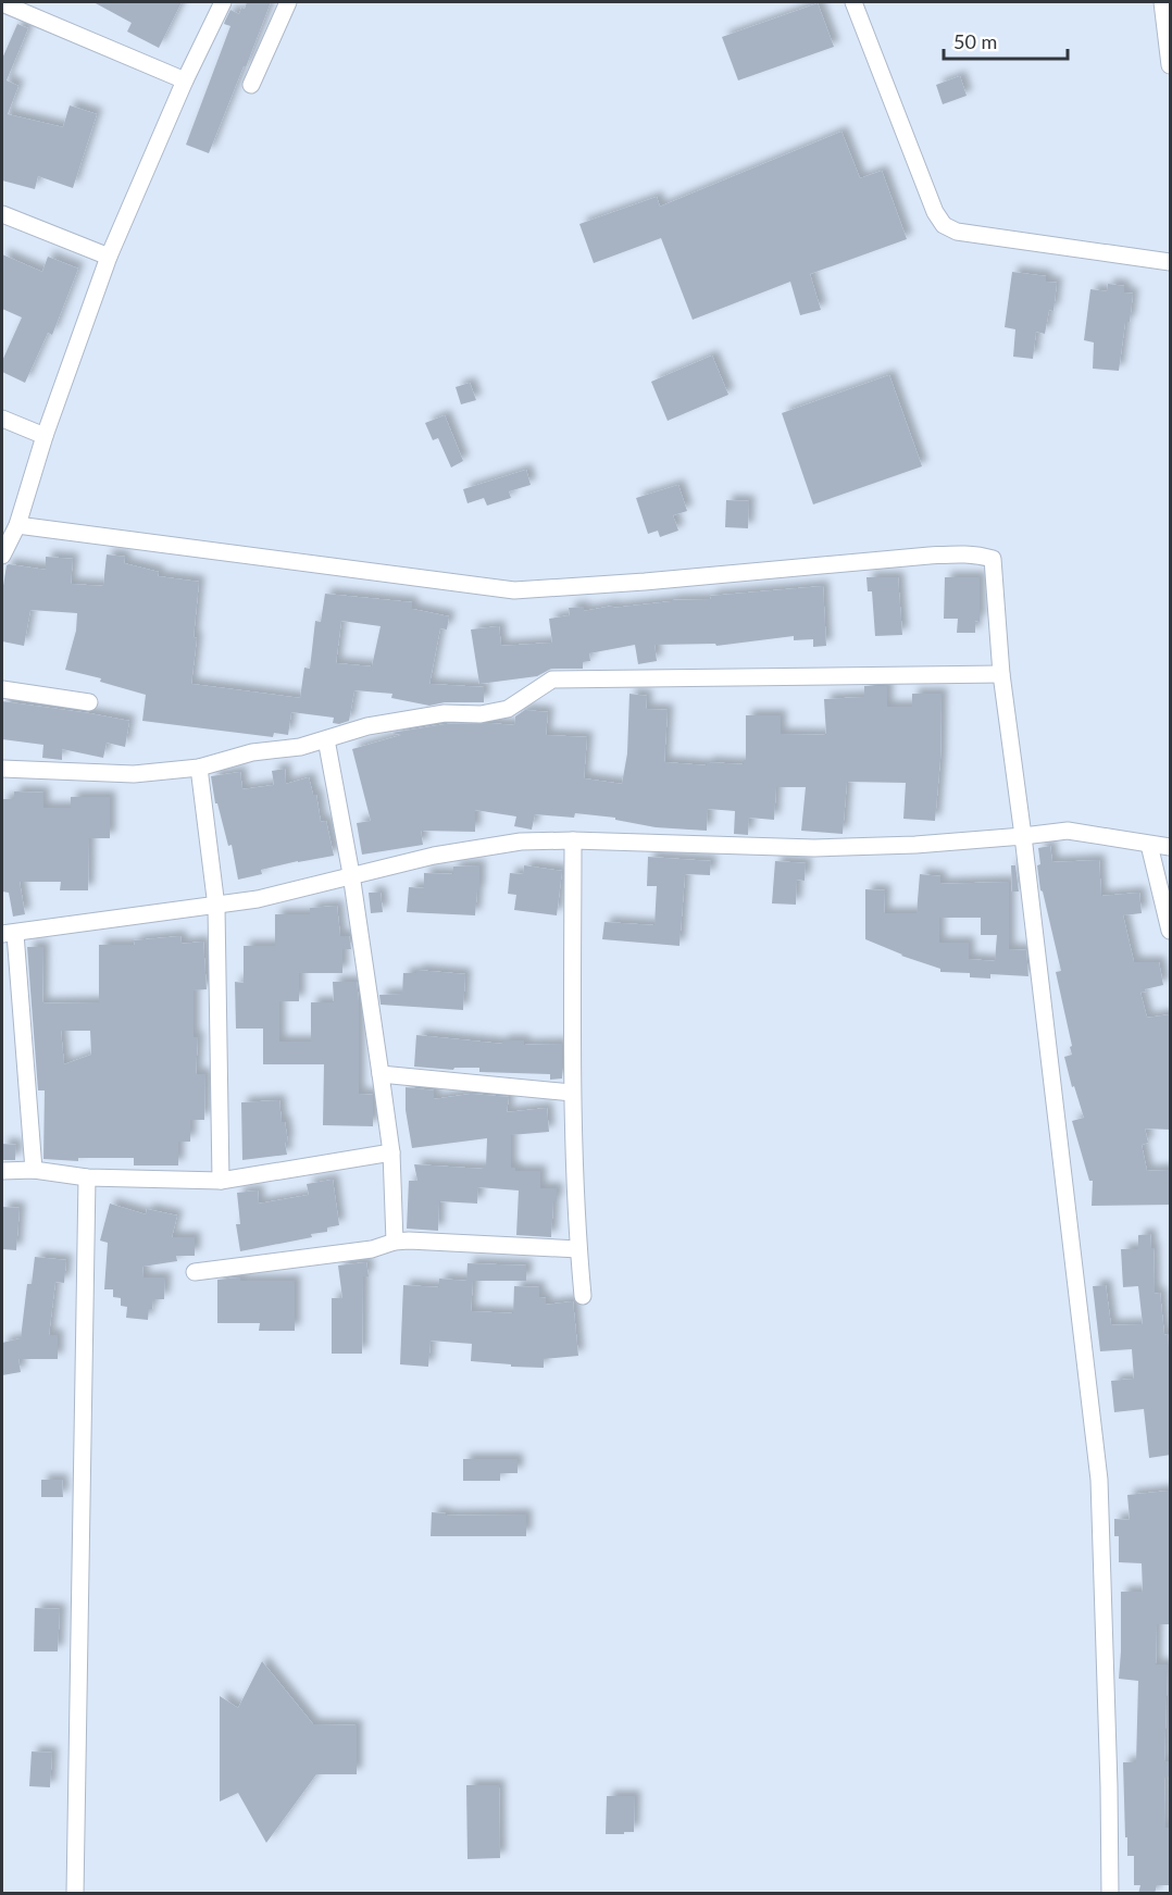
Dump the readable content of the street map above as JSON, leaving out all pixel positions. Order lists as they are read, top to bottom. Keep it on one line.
{"scale_bar":"50 m"}
